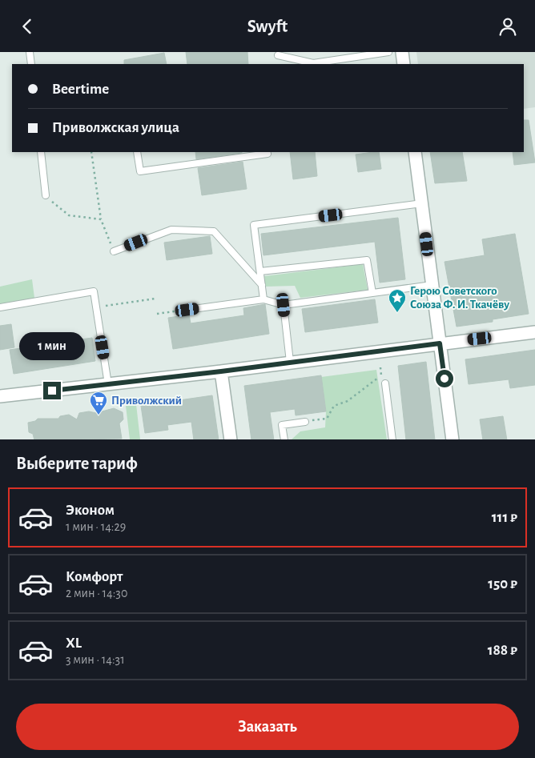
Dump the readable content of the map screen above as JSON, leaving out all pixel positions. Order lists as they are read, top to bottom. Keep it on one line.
{"places":{"place":["Герою Советского Союза Ф. И. Ткачёву"],"supermarket":["Приволжский"]},"page":{"header":"Swyft","banner":["Beertime","Приволжская улица"],"bubble":"1 мин","heading":"Выберите тариф","list":[{"name":"Эконом","note":"1 мин · 14:29","value":"111 ₽"},{"name":"Комфорт","note":"2 мин · 14:30","value":"150 ₽"},{"name":"XL","note":"3 мин · 14:31","value":"188 ₽"}],"buttons":"Заказать"}}
